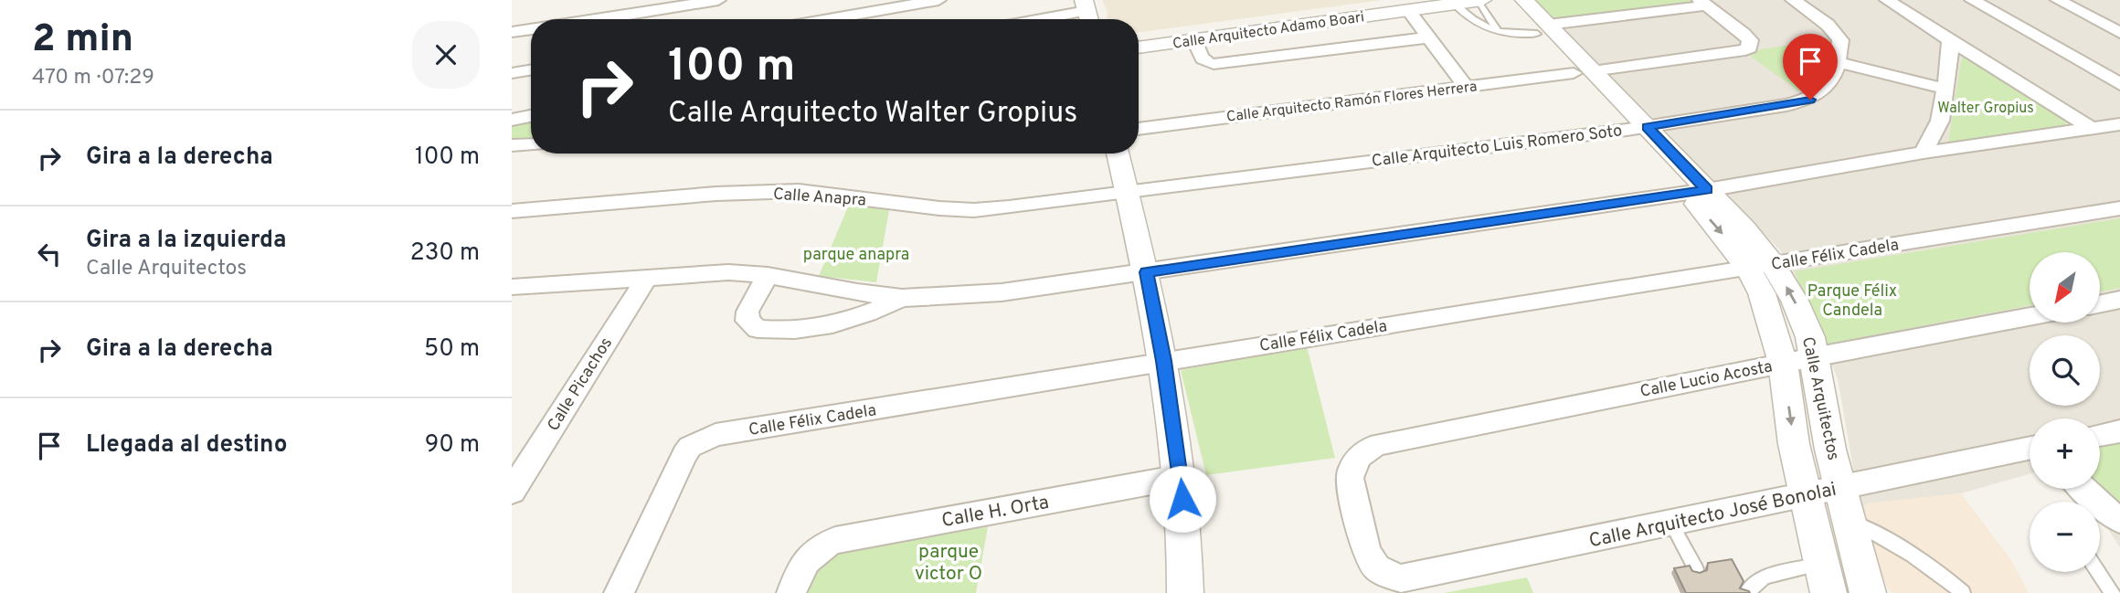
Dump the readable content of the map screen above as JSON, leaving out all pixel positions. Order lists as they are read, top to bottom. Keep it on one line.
{"streets":{"street":["Calle Arquitecto Adamo Boari","Calle Arquitecto Ramón Flores Herrera","Calle Arquitecto Luis Romero Soto","Calle Anapra","Calle Félix Cadela","Calle Lucio Acosta","Calle Picachos","Calle Arquitectos","Calle H. Orta","Calle Arquitecto José Bonolai"]},"crossings":[["Calle Arquitecto Ramón Flores Herrera","Calle Arquitectos"],["Calle Arquitecto Luis Romero Soto","Calle Anapra"],["Calle Arquitecto Luis Romero Soto","Calle Arquitectos"],["Calle Félix Cadela","Calle Arquitectos"],["Calle Lucio Acosta","Calle Arquitectos"],["Calle Lucio Acosta","Calle Arquitecto José Bonolai"],["Calle Arquitectos","Calle Arquitecto José Bonolai"]],"parks":["Walter Gropius","parque anapra","Parque Félix Candela","parque victor O"],"north":"bottom left","page":{"heading":["2 min","470 m · 07:29"],"turn":["100 m","Calle Arquitecto Walter Gropius"],"list":[{"name":"Gira a la derecha","value":"100 m"},{"name":"Gira a la izquierda","note":"Calle Arquitectos","value":"230 m"},{"name":"Gira a la derecha","value":"50 m"},{"name":"Llegada al destino","value":"90 m"}],"map_buttons":["+","−"]}}
